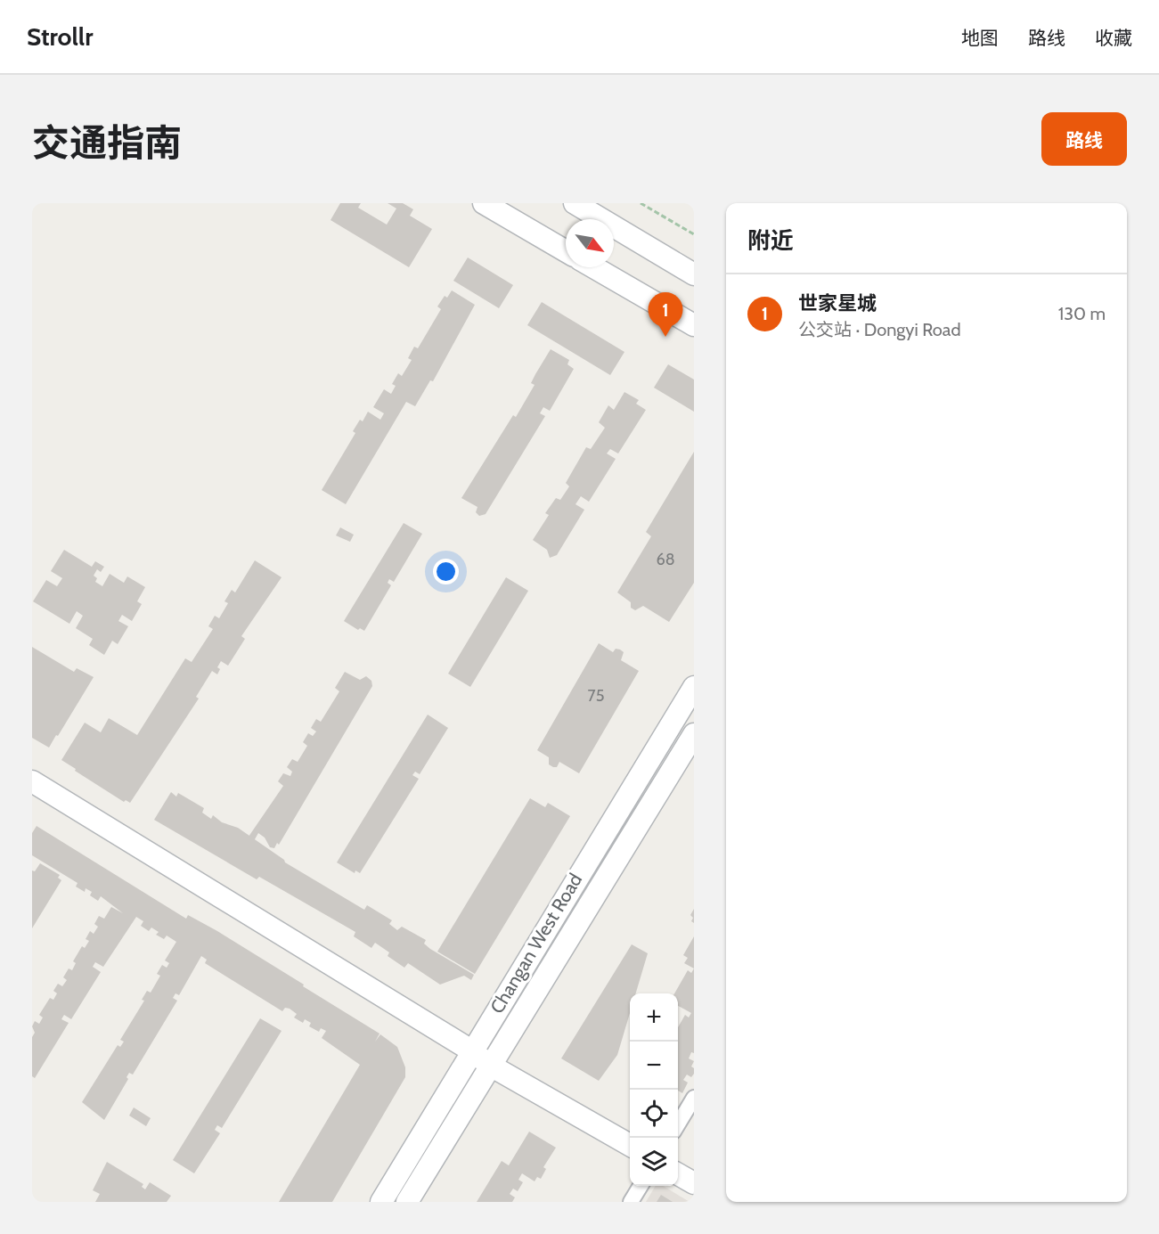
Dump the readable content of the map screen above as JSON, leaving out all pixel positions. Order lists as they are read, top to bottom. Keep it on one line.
{"streets":{"main road":["Changan West Road"]},"house_numbers":["68","75"],"north":"bottom right","page":{"header":"Strollr","nav":["地图","路线","收藏"],"title":"交通指南","buttons":"路线","heading":"附近","list":[{"mark":"1","name":"世家星城","note":"公交站 · Dongyi Road","value":"130 m"}],"pins":"1","map_buttons":["+","−"]}}
